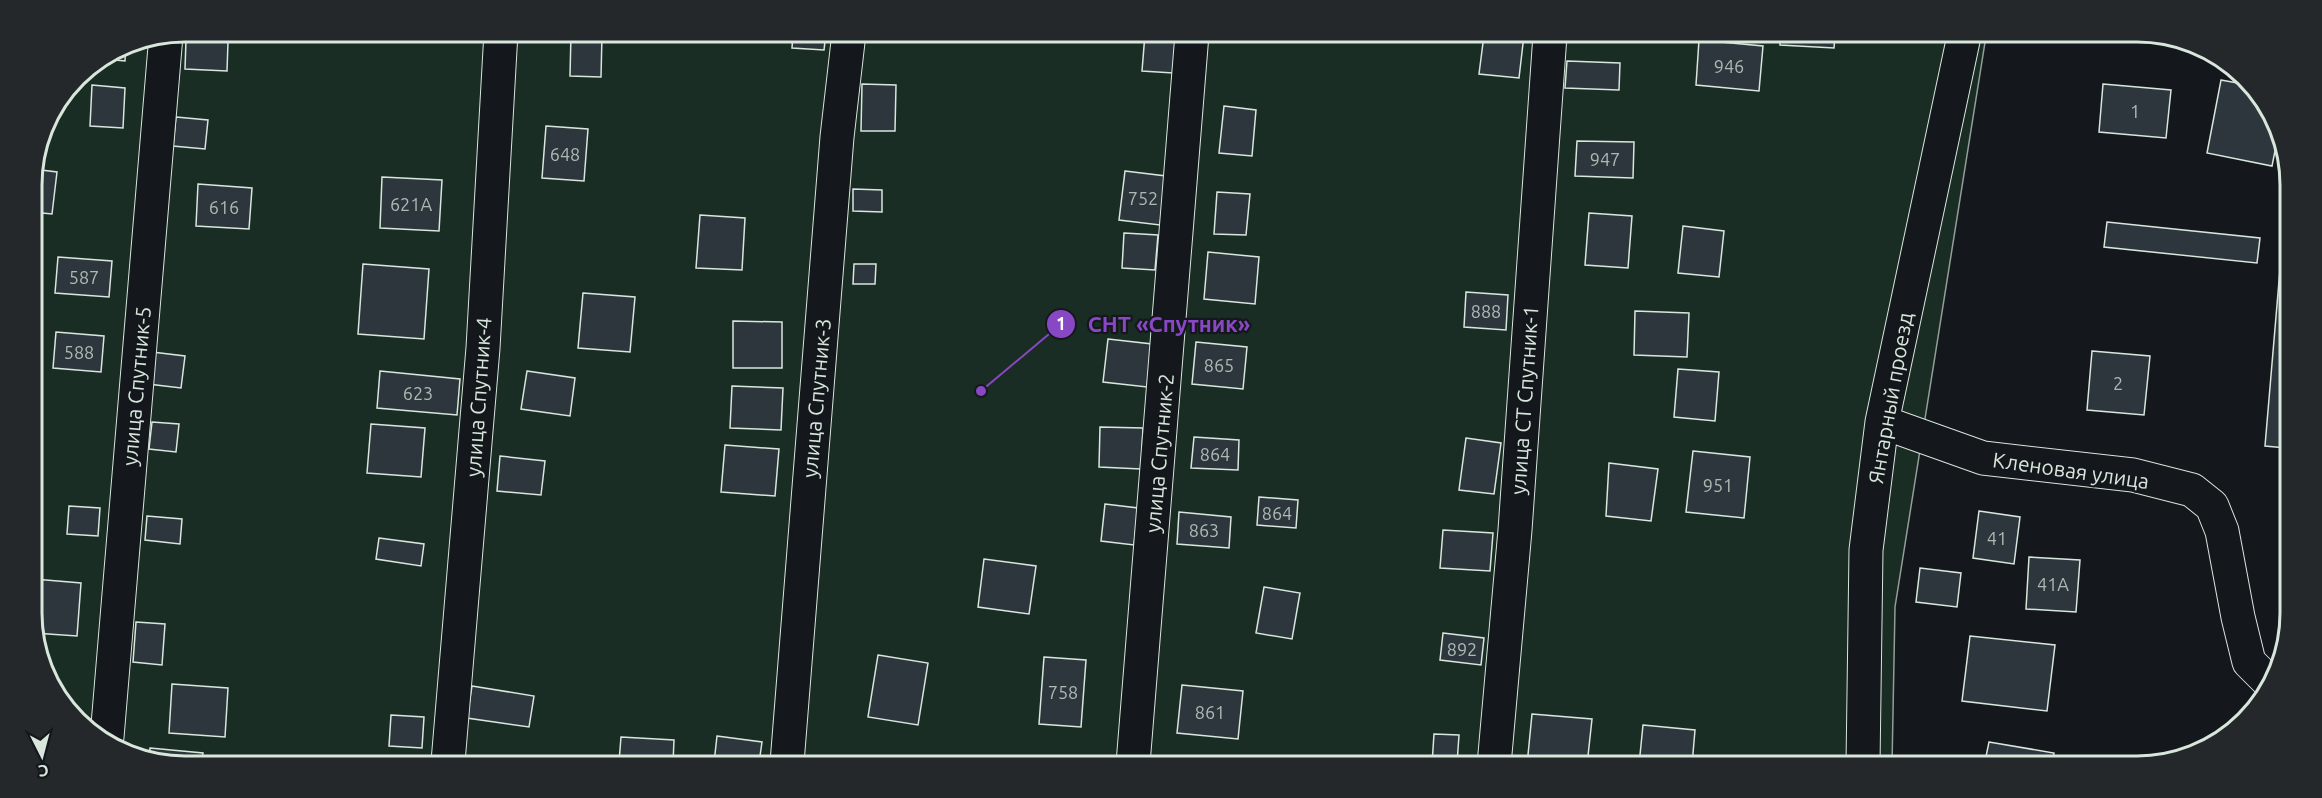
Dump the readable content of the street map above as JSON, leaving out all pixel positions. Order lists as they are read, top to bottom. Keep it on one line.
{"streets":{"street":["улица Спутник-5","улица Спутник-4","улица Спутник-3","Янтарный проезд","улица СТ Спутник-1","улица Спутник-2","Кленовая улица"]},"crossings":[["Янтарный проезд","Кленовая улица"]],"places":["СНТ «Спутник»"],"house_numbers":["946","1","648","947","752","621А","616","587","888","588","865","2","623","864","951","864","863","41","41А","892","758","861"],"north":"bottom"}
